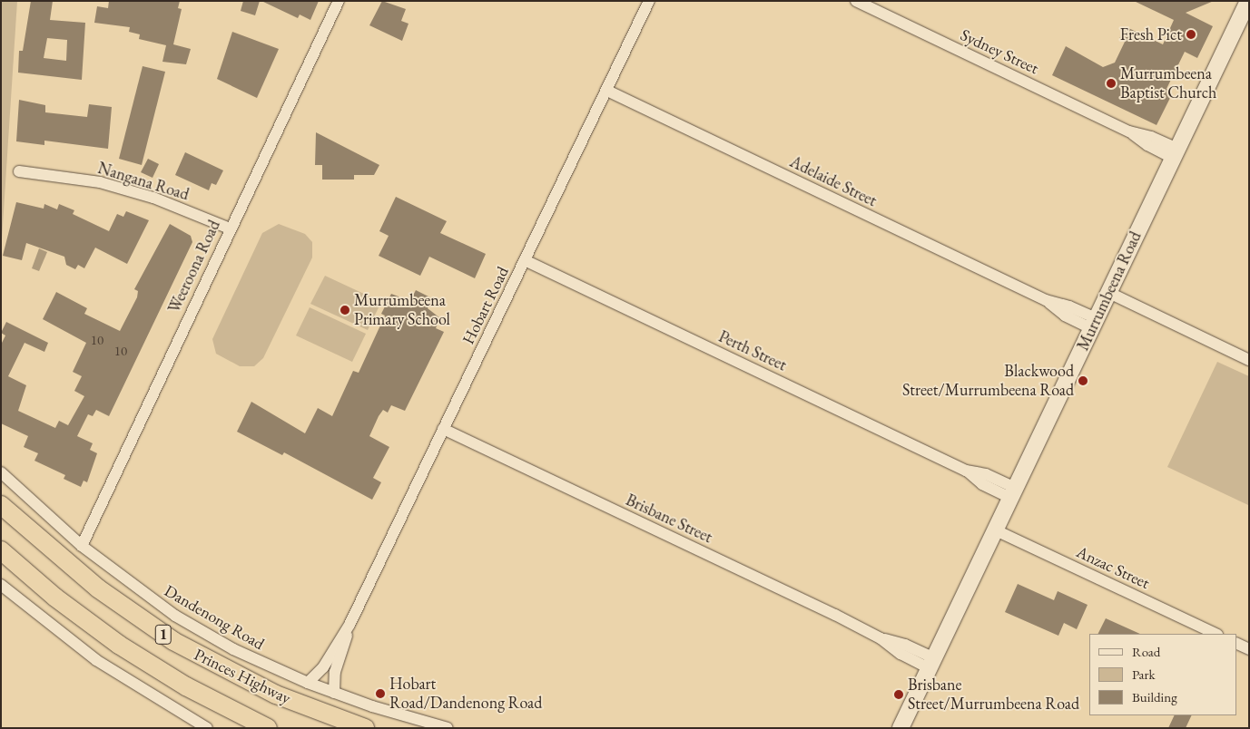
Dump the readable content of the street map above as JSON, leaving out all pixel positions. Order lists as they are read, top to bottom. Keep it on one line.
{"streets":{"highway":["1","Princes Highway"],"main road":["Murrumbeena Road"],"street":["Sydney Street","Nangana Road","Adelaide Street","Weeroona Road","Hobart Road","Perth Street","Brisbane Street","Anzac Street","Dandenong Road"]},"crossings":[["Sydney Street","Murrumbeena Road"],["Nangana Road","Weeroona Road"],["Adelaide Street","Murrumbeena Road"],["Adelaide Street","Hobart Road"],["Weeroona Road","Dandenong Road"],["Murrumbeena Road","Perth Street"],["Murrumbeena Road","Brisbane Street"],["Murrumbeena Road","Anzac Street"],["Hobart Road","Perth Street"],["Hobart Road","Brisbane Street"],["Hobart Road","Dandenong Road"]],"places":["Fresh Pict","Murrumbeena Baptist Church","Murrumbeena Primary School","Blackwood Street/Murrumbeena Road","Hobart Road/Dandenong Road","Brisbane Street/Murrumbeena Road"],"house_numbers":["10","10"],"legend":["Road","Park","Building"]}
